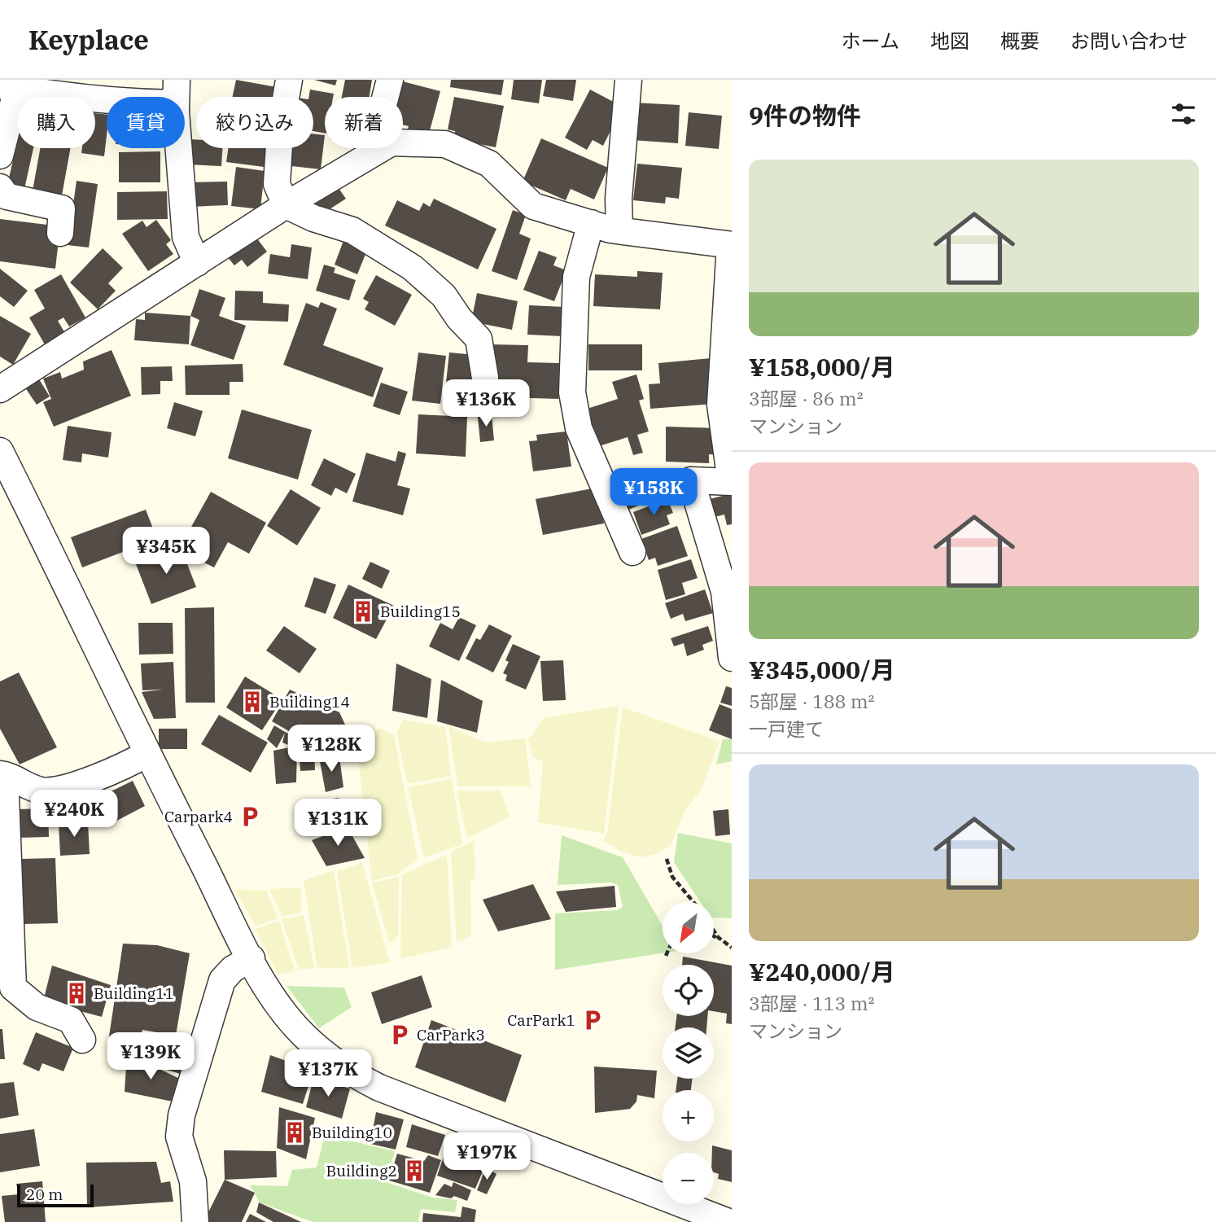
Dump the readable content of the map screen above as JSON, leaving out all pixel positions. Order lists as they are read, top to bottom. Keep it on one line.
{"places":{"building":["Building15","Building14","Building11","Building10","Building2"],"parking":["Carpark4","CarPark1","CarPark3"]},"scale_bar":"20 m","north":"bottom left","page":{"header":"Keyplace","nav":["ホーム","地図","概要","お問い合わせ"],"heading":"9件の物件","chip":["購入","賃貸","絞り込み","新着"],"list":[{"name":"¥158,000/月","note":"3部屋 · 86 m² · マンション"},{"name":"¥345,000/月","note":"5部屋 · 188 m² · 一戸建て"},{"name":"¥240,000/月","note":"3部屋 · 113 m² · マンション"}],"price":["¥136K","¥158K","¥345K","¥128K","¥240K","¥131K","¥139K","¥137K","¥197K"],"map_buttons":["+","−"],"scale":"20 m"}}
